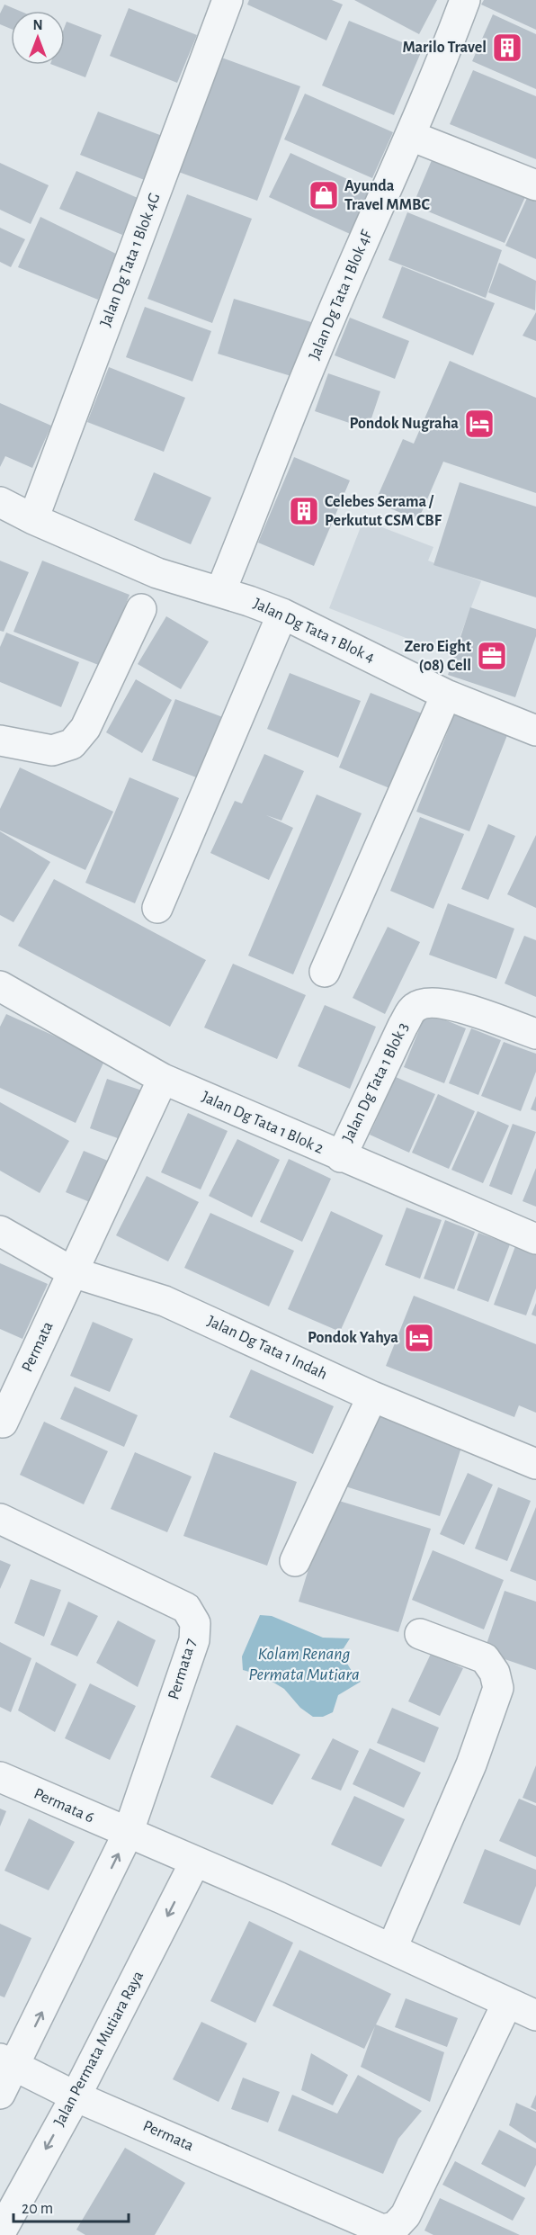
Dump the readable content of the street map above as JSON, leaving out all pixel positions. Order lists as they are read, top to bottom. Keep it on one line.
{"streets":{"street":["Jalan Dg Tata 1 Blok 4G","Jalan Dg Tata 1 Blok 4F","Jalan Dg Tata 1 Blok 4","Jalan Dg Tata 1 Blok 3","Jalan Dg Tata 1 Blok 2","Permata","Jalan Dg Tata 1 Indah","Permata 7","Permata 6","Jalan Permata Mutiara Raya"]},"crossings":[["Jalan Dg Tata 1 Blok 4G","Jalan Dg Tata 1 Blok 4"],["Jalan Dg Tata 1 Blok 4F","Jalan Dg Tata 1 Blok 4"],["Jalan Dg Tata 1 Blok 3","Jalan Dg Tata 1 Blok 2"],["Jalan Dg Tata 1 Blok 2","Permata"],["Permata","Jalan Dg Tata 1 Indah"],["Permata","Jalan Permata Mutiara Raya"],["Permata 7","Permata 6"]],"water":["Kolam Renang Permata Mutiara"],"places":{"building":["Marilo Travel","Celebes Serama / Perkutut CSM CBF"],"shop":["Ayunda Travel MMBC"],"hotel":["Pondok Nugraha","Pondok Yahya"],"office":["Zero Eight (08) Cell"]},"scale_bar":"20 m","north":"top"}
